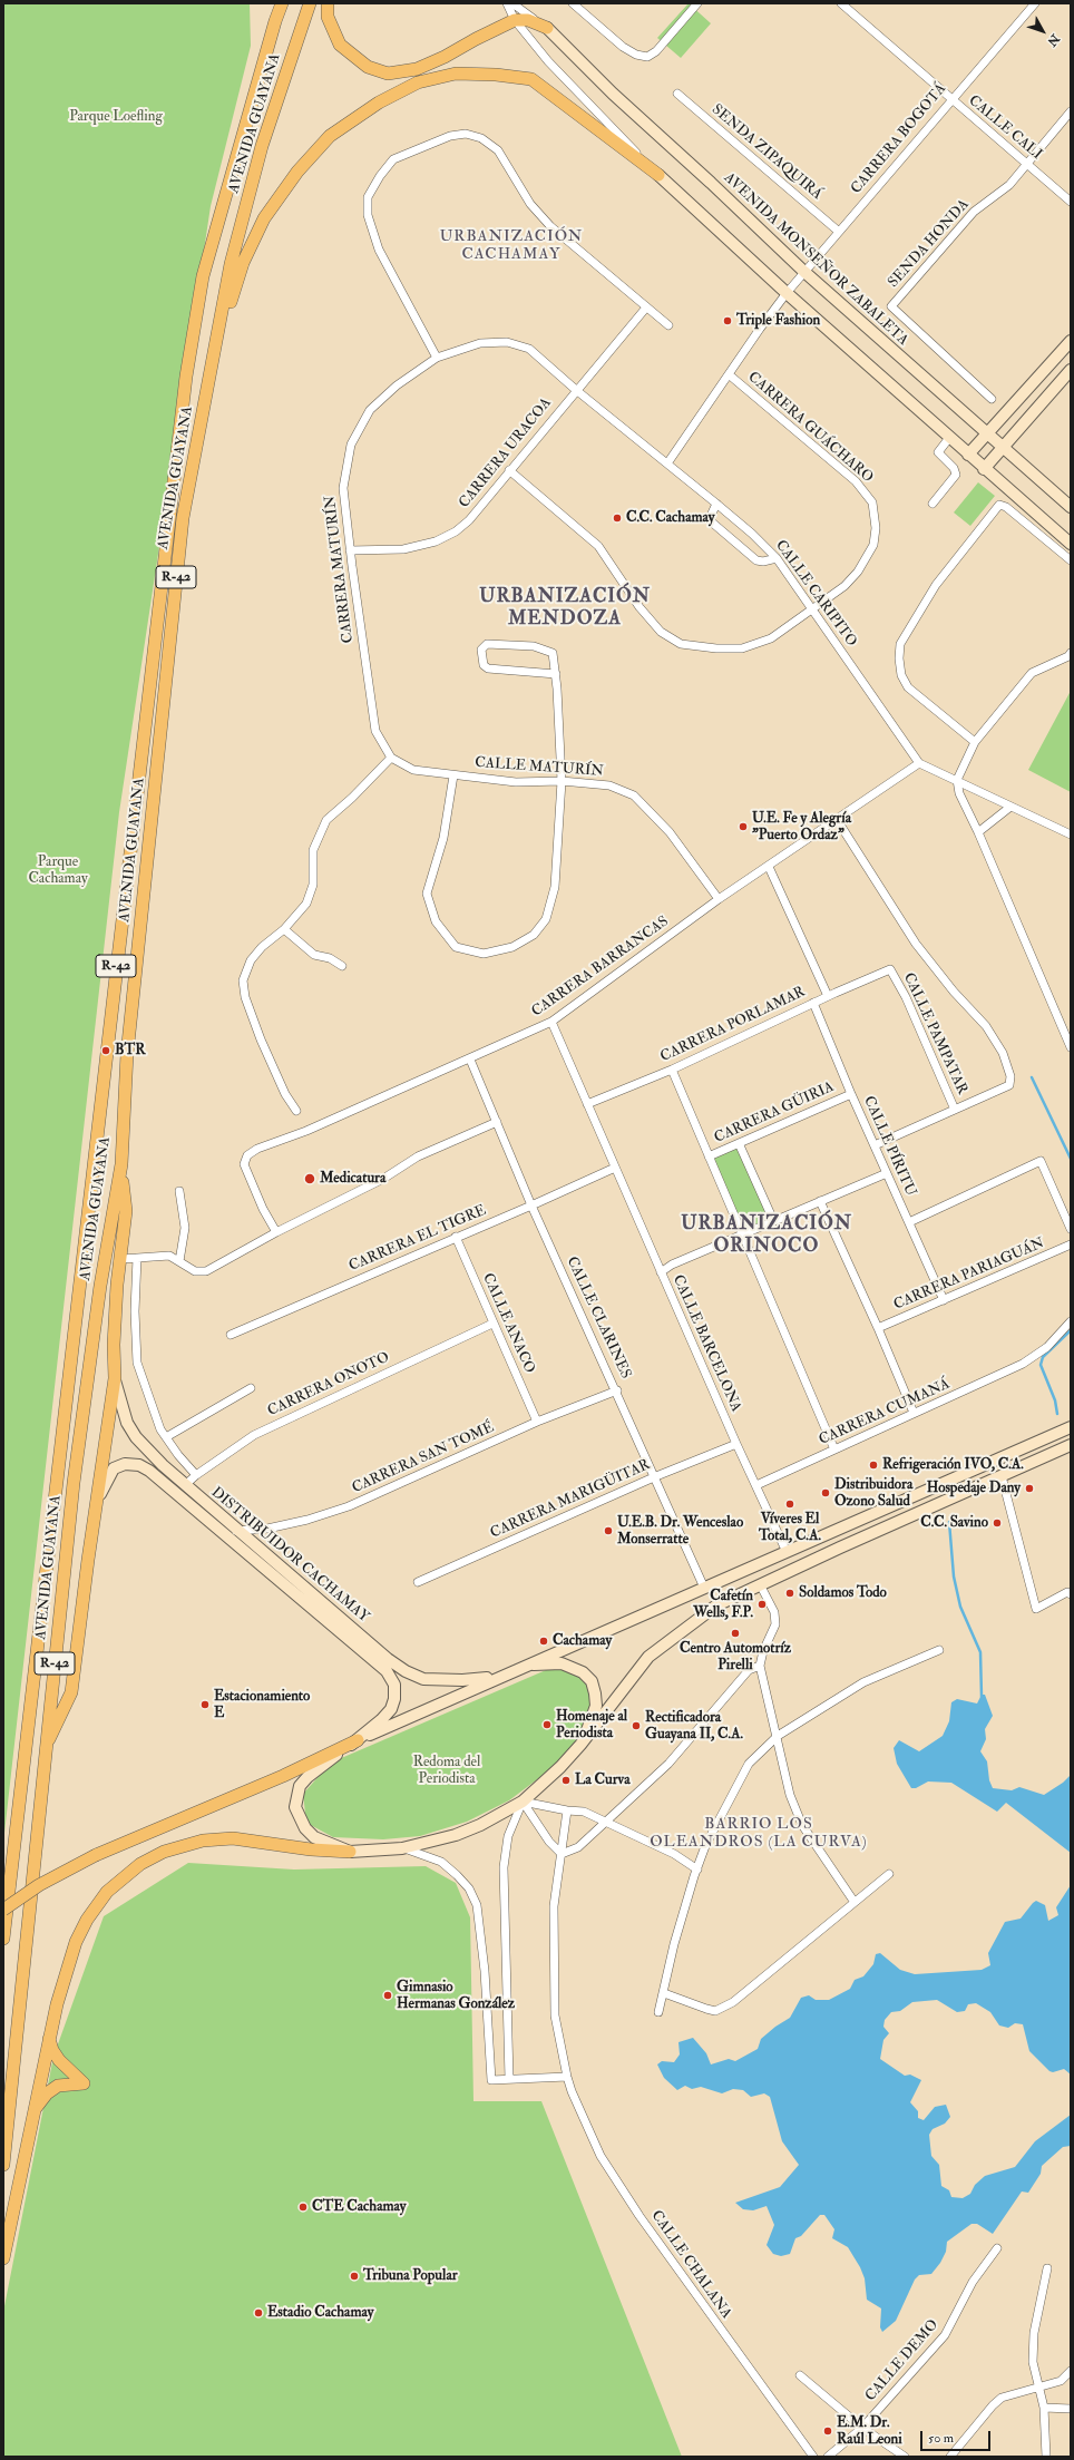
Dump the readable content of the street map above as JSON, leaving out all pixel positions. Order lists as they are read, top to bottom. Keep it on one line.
{"streets":{"main road":["AVENIDA GUAYANA","AVENIDA MONSEÑOR ZABALETA","R-42","DISTRIBUIDOR CACHAMAY"],"street":["CALLE CALI","CARRERA BOGOTÁ","SENDA ZIPAQUIRÁ","SENDA HONDA","CARRERA GUÁCHARO","CARRERA URACOA","CARRERA MATURÍN","CALLE CARIPITO","CALLE MATURÍN","CARRERA BARRANCAS","CARRERA PORLAMAR","CALLE PAMPATAR","CARRERA GÜIRIA","CALLE PÍRITU","CARRERA EL TIGRE","CARRERA PARIAGUÁN","CALLE CLARINES","CALLE ANACO","CALLE BARCELONA","CARRERA ONOTO","CARRERA CUMANÁ","CARRERA SAN TOMÉ","CARRERA MARIGÜITAR","CALLE CHALANA","CALLE DEMO"]},"crossings":[["AVENIDA GUAYANA","DISTRIBUIDOR CACHAMAY"],["CALLE CALI","CARRERA BOGOTÁ"],["CALLE CALI","SENDA HONDA"],["CARRERA BOGOTÁ","SENDA ZIPAQUIRÁ"],["CARRERA BOGOTÁ","AVENIDA MONSEÑOR ZABALETA"],["CARRERA BOGOTÁ","CARRERA GUÁCHARO"],["CARRERA BOGOTÁ","CALLE CARIPITO"],["CARRERA GUÁCHARO","CARRERA URACOA"],["CARRERA GUÁCHARO","CALLE CARIPITO"],["CARRERA URACOA","CARRERA MATURÍN"],["CARRERA URACOA","CALLE CARIPITO"],["CARRERA MATURÍN","CALLE CARIPITO"],["CARRERA MATURÍN","CALLE MATURÍN"],["CALLE CARIPITO","CARRERA BARRANCAS"],["CALLE MATURÍN","CARRERA BARRANCAS"],["CARRERA BARRANCAS","CALLE CLARINES"],["CARRERA BARRANCAS","CALLE BARCELONA"],["CARRERA PORLAMAR","CALLE PAMPATAR"],["CARRERA PORLAMAR","CALLE PÍRITU"],["CARRERA PORLAMAR","CALLE BARCELONA"],["CARRERA GÜIRIA","CALLE PÍRITU"],["CALLE PÍRITU","CARRERA PARIAGUÁN"],["CARRERA EL TIGRE","CALLE CLARINES"],["CARRERA EL TIGRE","CALLE ANACO"],["CARRERA EL TIGRE","CALLE BARCELONA"],["CALLE CLARINES","CARRERA SAN TOMÉ"],["CALLE CLARINES","CARRERA MARIGÜITAR"],["CALLE ANACO","CARRERA ONOTO"],["CALLE ANACO","CARRERA SAN TOMÉ"],["CALLE BARCELONA","CARRERA CUMANÁ"],["CALLE BARCELONA","CARRERA MARIGÜITAR"],["CARRERA ONOTO","DISTRIBUIDOR CACHAMAY"],["CARRERA SAN TOMÉ","DISTRIBUIDOR CACHAMAY"]],"districts":["URBANIZACIÓN CACHAMAY","URBANIZACIÓN MENDOZA","URBANIZACIÓN ORINOCO","BARRIO LOS OLEANDROS (LA CURVA)"],"parks":["Parque Loefling","Parque Cachamay","Redoma del Periodista"],"places":["Triple Fashion","C.C. Cachamay","U.E. Fe y Alegría \"Puerto Ordaz\"","BTR","Medicatura","Refrigeración IVO, C.A.","Hospedaje Dany","Distribuidora Ozono Salud","Víveres El Total, C.A.","C.C. Savino","U.E.B. Dr. Wenceslao Monserratte","Soldamos Todo","Cafetín Wells, F.P.","Centro Automotríz Pirelli","Cachamay","Estacionamiento E","Homenaje al Periodista","Rectificadora Guayana II, C.A.","La Curva","Gimnasio Hermanas González","CTE Cachamay","Tribuna Popular","Estadio Cachamay","E.M. Dr. Raúl Leoni"],"scale_bar":"50 m","north":"bottom right"}
